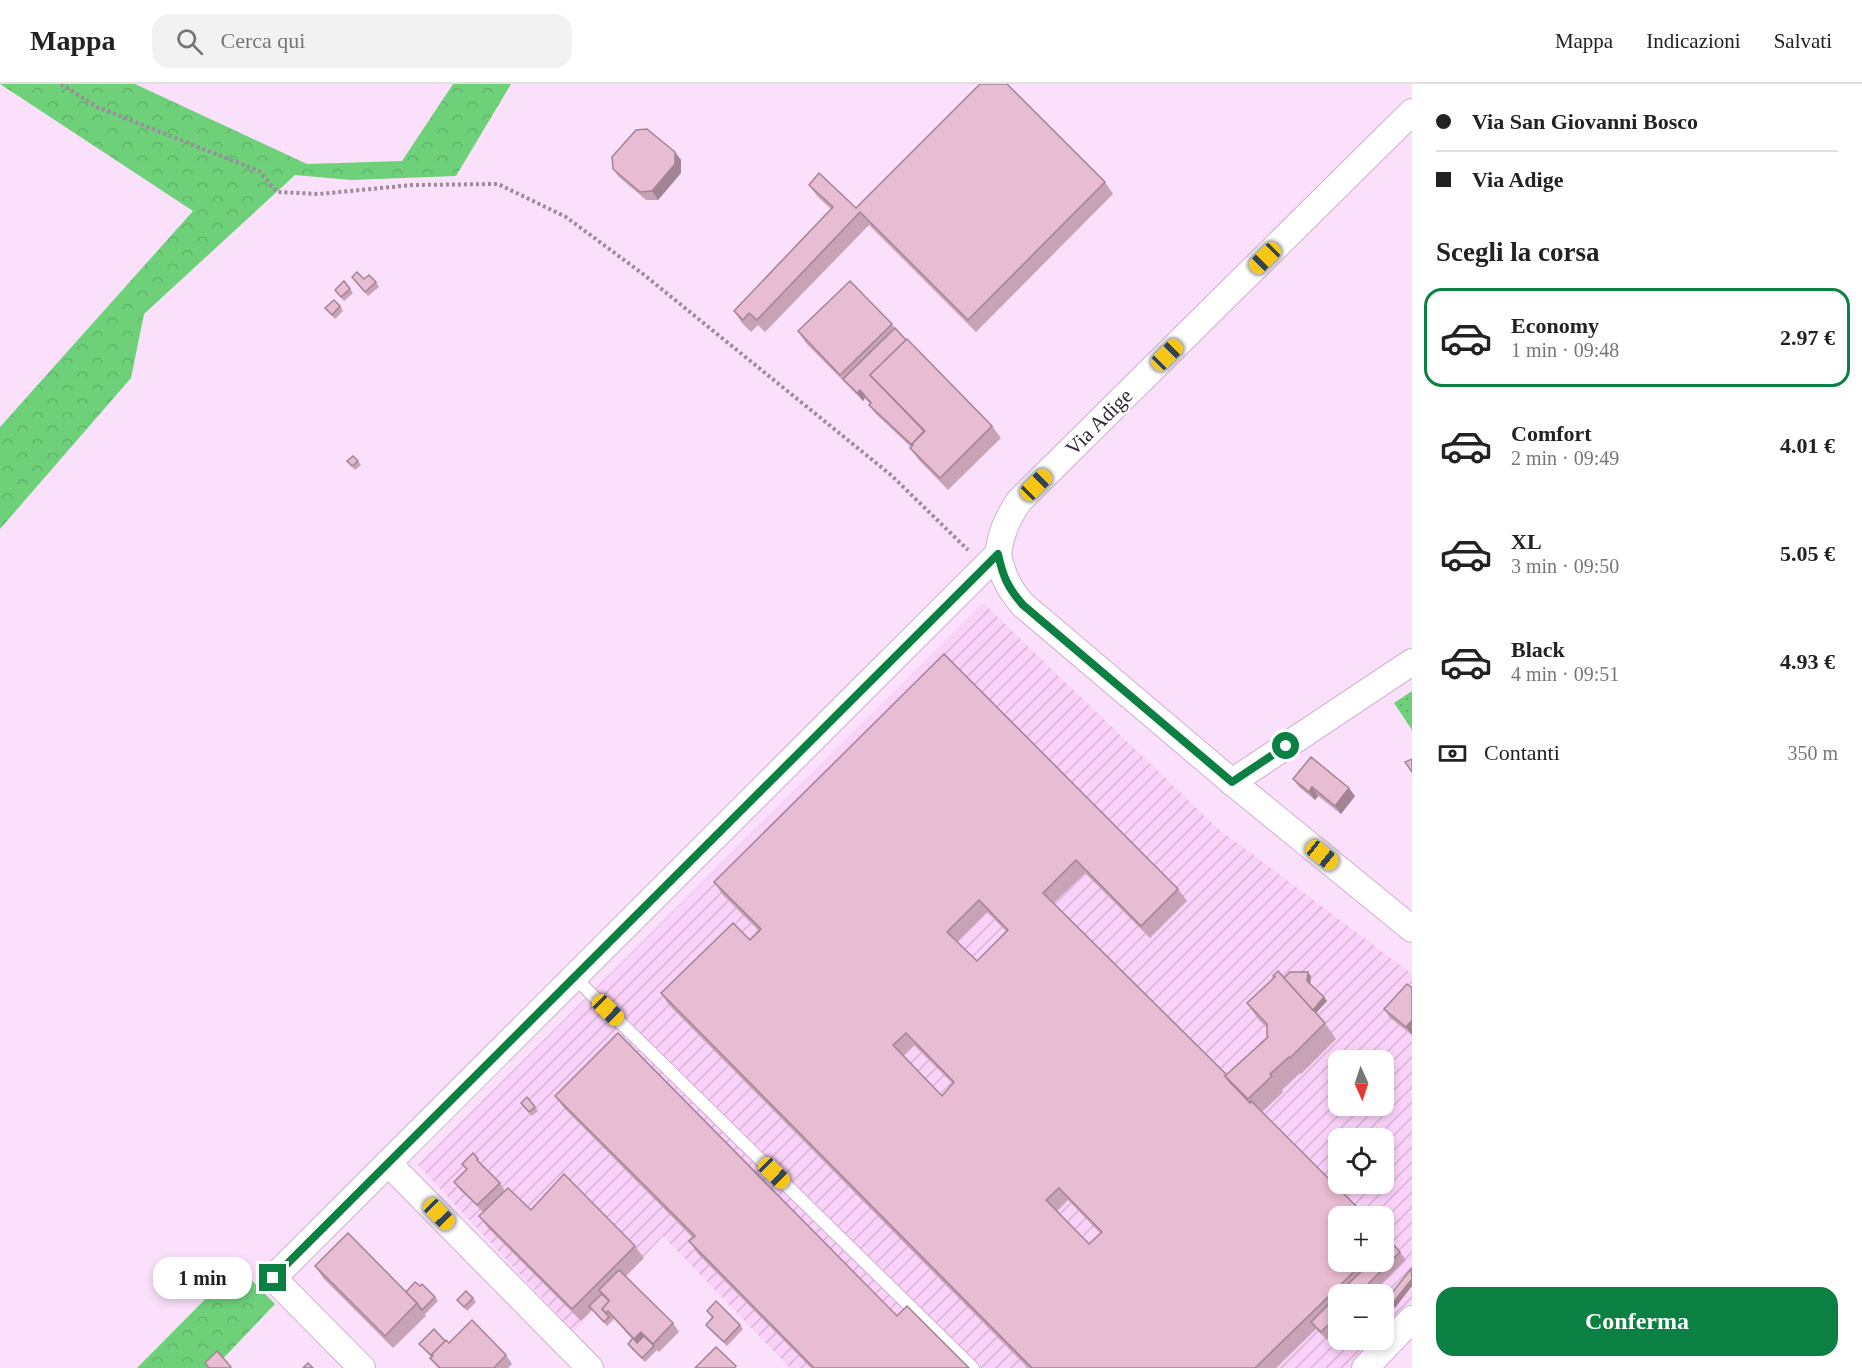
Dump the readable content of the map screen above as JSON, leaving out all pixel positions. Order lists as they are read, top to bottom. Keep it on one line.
{"streets":{"street":["Via Adige"]},"north":"bottom","page":{"header":"Mappa","search":"Cerca qui","nav":["Mappa","Indicazioni","Salvati"],"banner":["Via San Giovanni Bosco","Via Adige"],"heading":"Scegli la corsa","list":[{"name":"Economy","note":"1 min · 09:48","value":"2.97 €"},{"name":"Comfort","note":"2 min · 09:49","value":"4.01 €"},{"name":"XL","note":"3 min · 09:50","value":"5.05 €"},{"name":"Black","note":"4 min · 09:51","value":"4.93 €"}],"pay":["Contanti","350 m"],"map_buttons":["+","−"],"bubble":"1 min","buttons":"Conferma"}}
